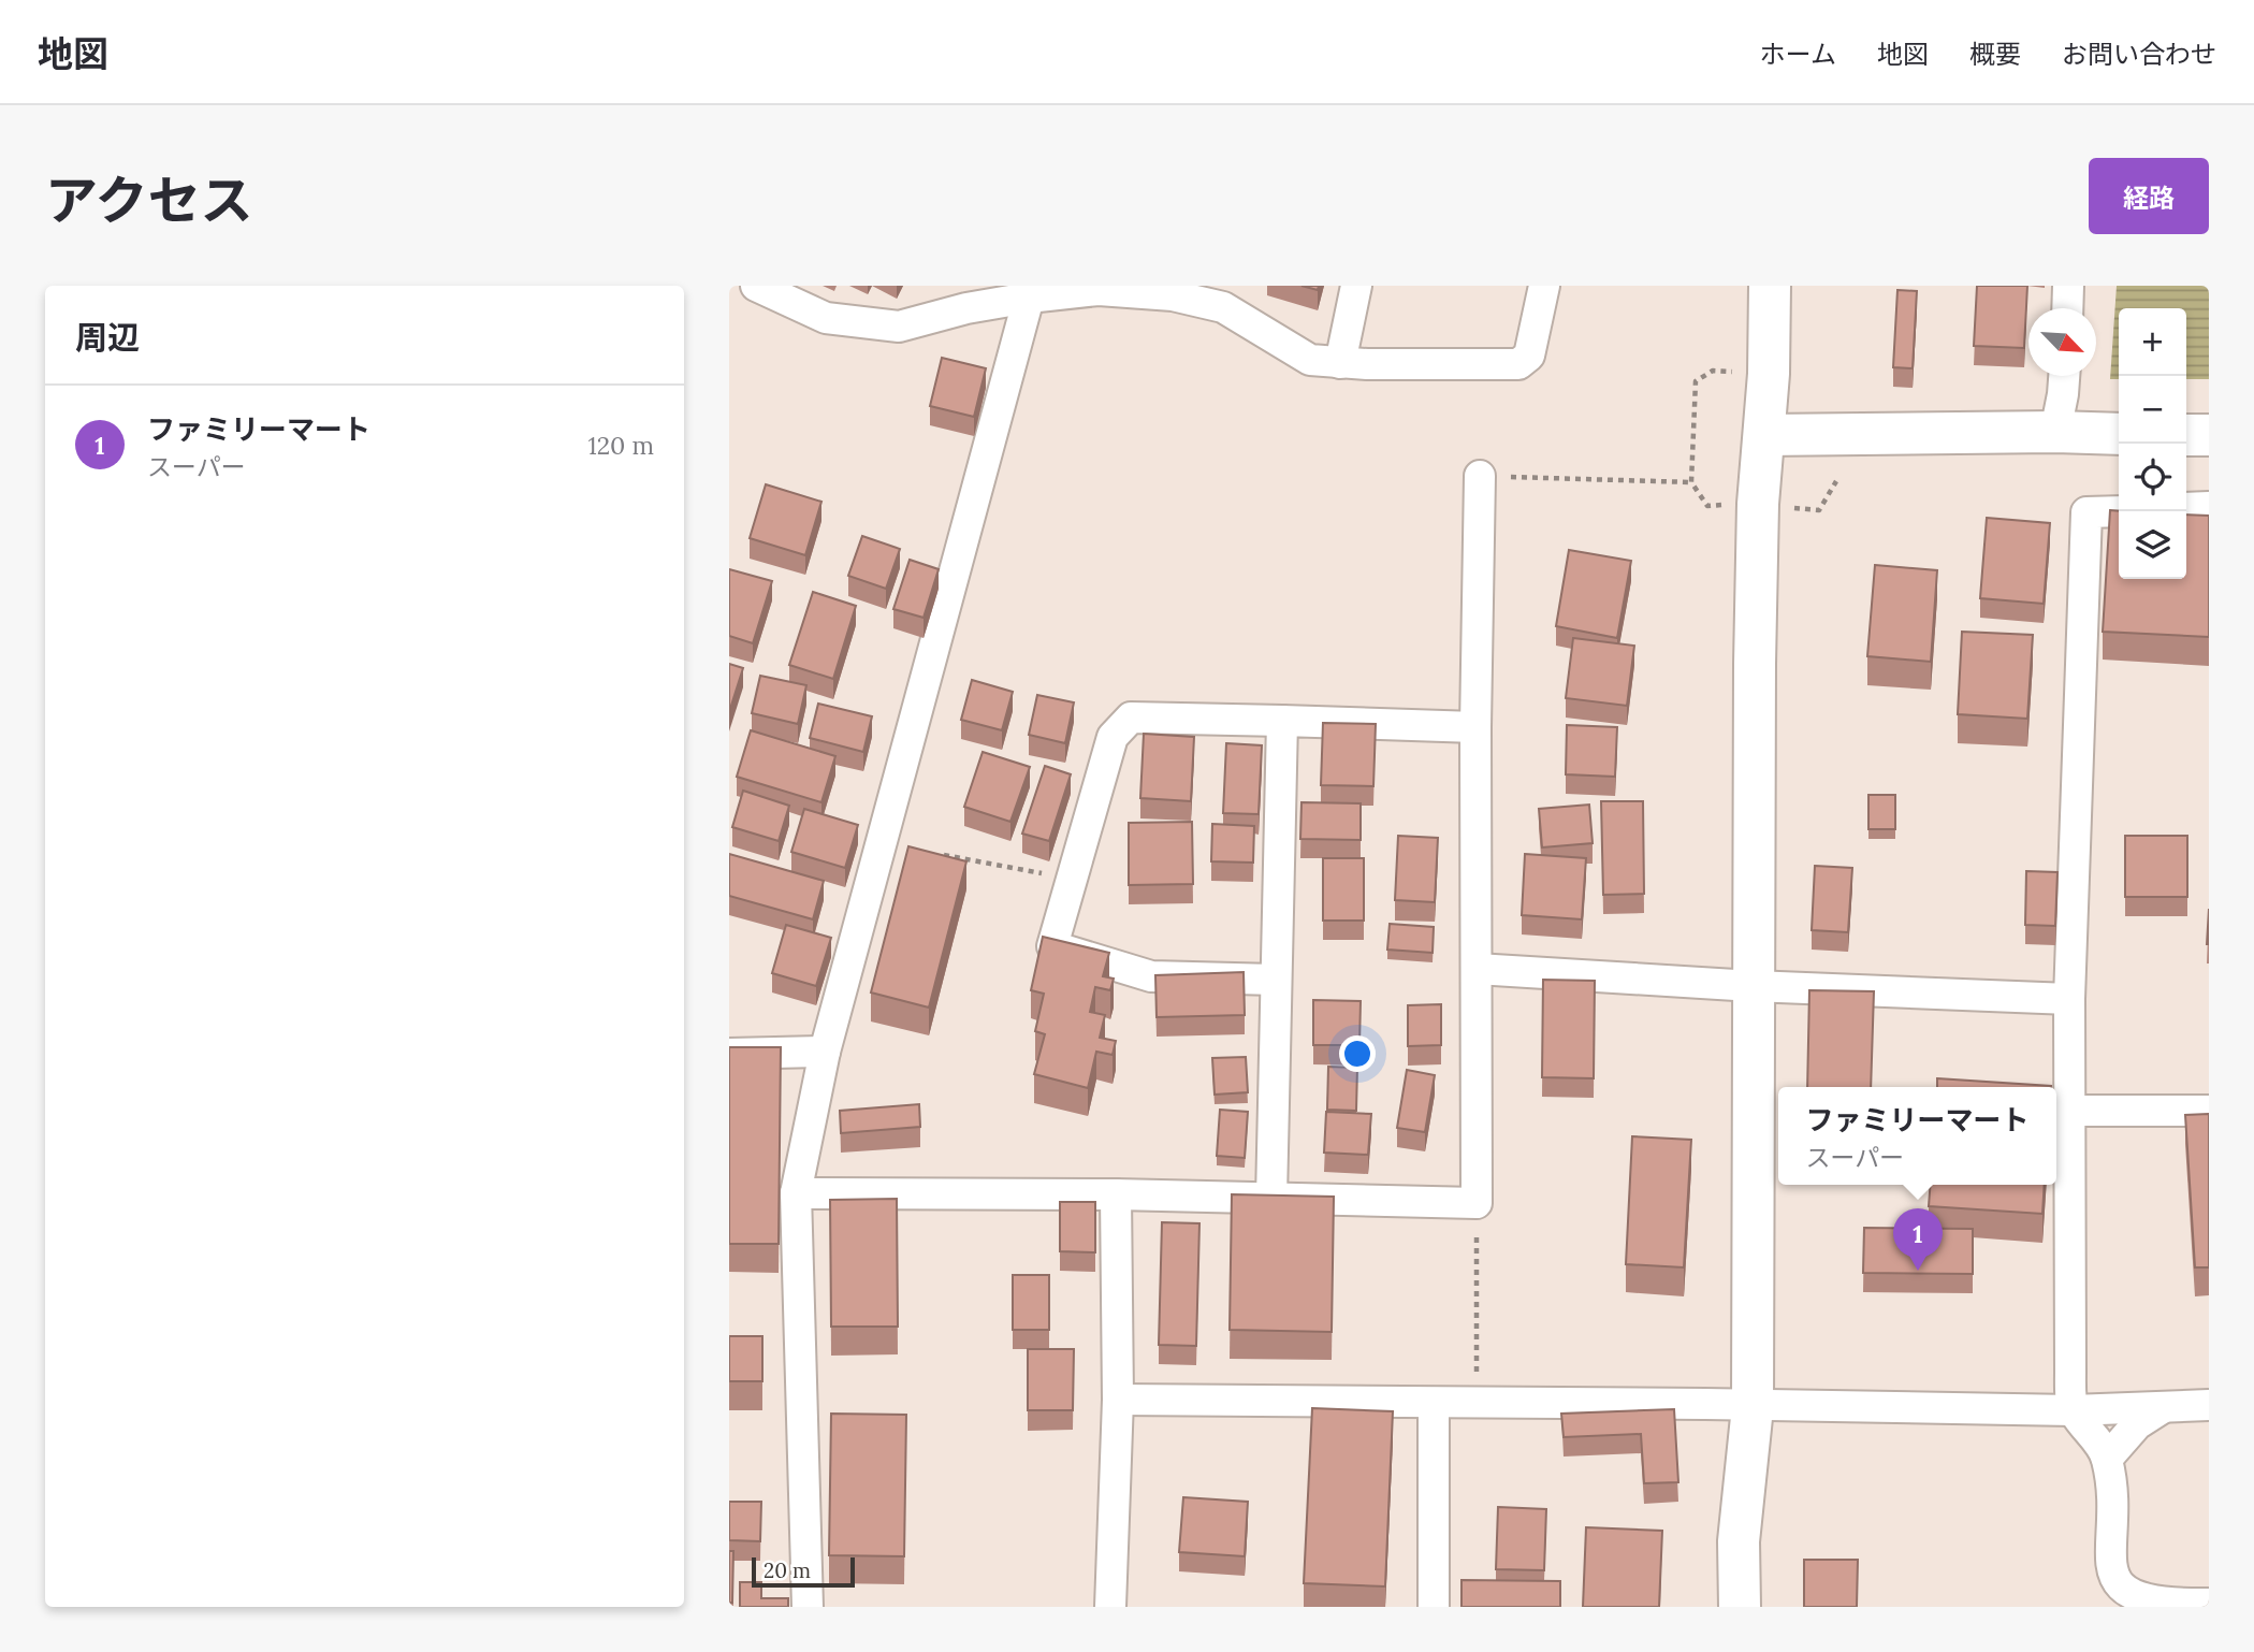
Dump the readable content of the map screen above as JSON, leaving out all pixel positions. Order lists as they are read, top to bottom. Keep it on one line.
{"scale_bar":"20 m","north":"bottom right","page":{"header":"地図","nav":["ホーム","地図","概要","お問い合わせ"],"title":"アクセス","buttons":"経路","heading":"周辺","map_buttons":["+","−"],"list":[{"mark":"1","name":"ファミリーマート","note":"スーパー","value":"120 m"}],"popup":["ファミリーマート","スーパー"],"pins":"1","scale":"20 m"}}
